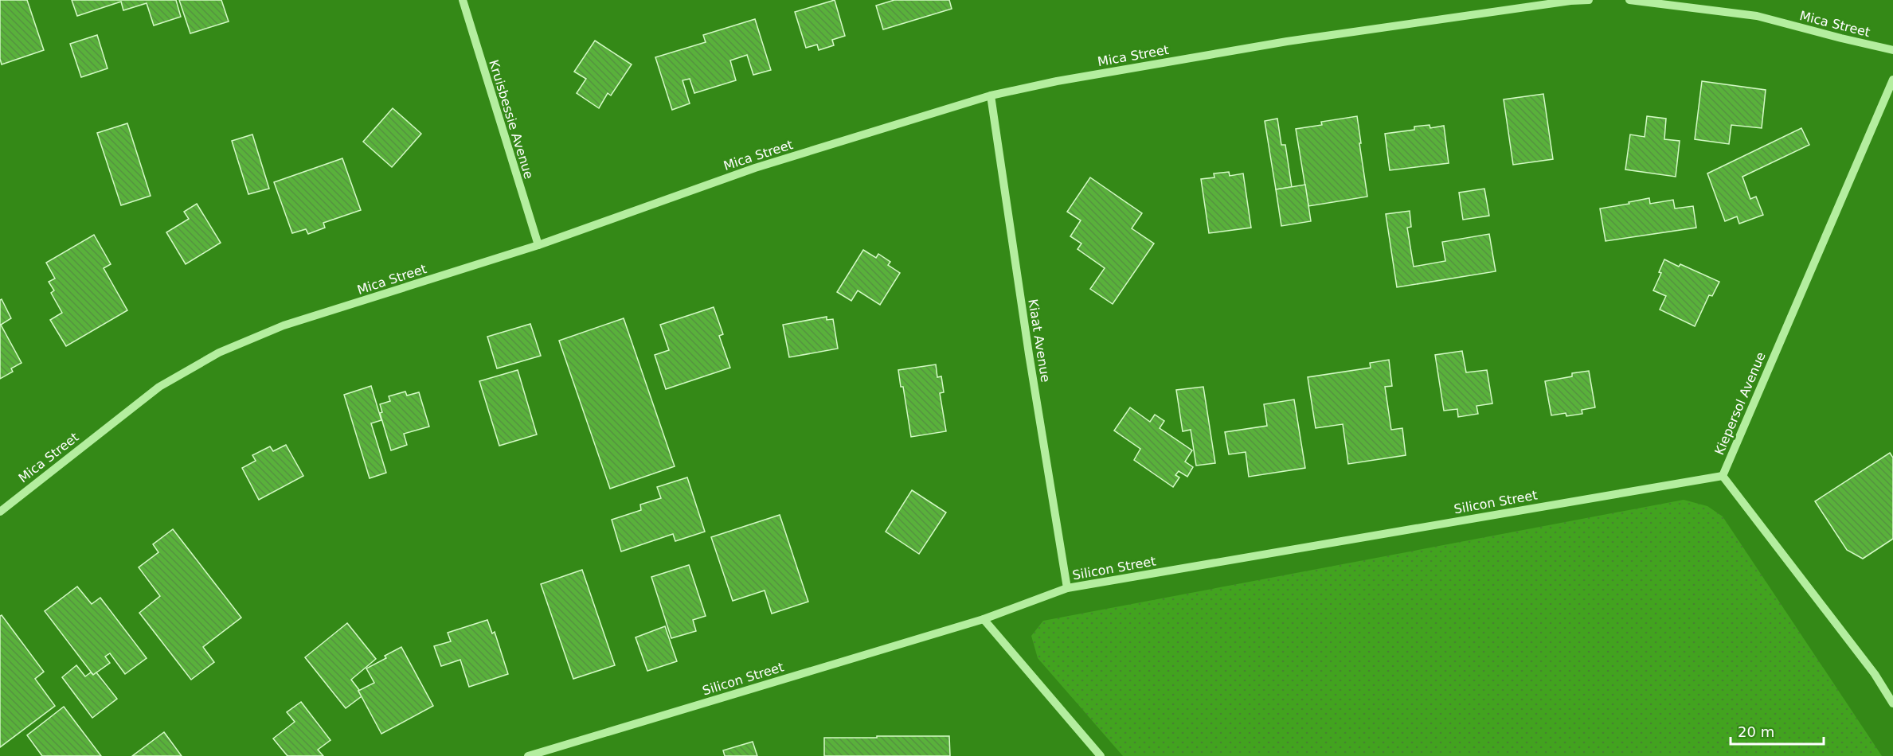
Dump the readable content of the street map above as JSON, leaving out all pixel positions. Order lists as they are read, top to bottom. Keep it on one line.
{"streets":{"street":["Mica Street","Kruisbessie Avenue","Kiaat Avenue","Kiepersol Avenue","Silicon Street"]},"crossings":[["Mica Street","Kruisbessie Avenue"],["Mica Street","Kiaat Avenue"],["Kiaat Avenue","Silicon Street"],["Kiepersol Avenue","Silicon Street"]],"scale_bar":"20 m"}
